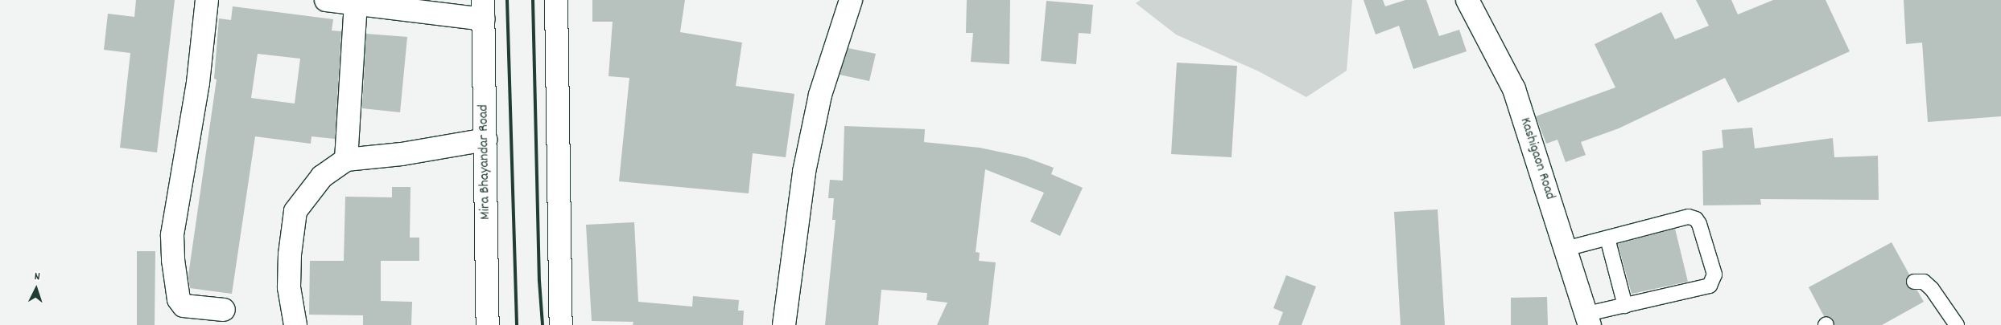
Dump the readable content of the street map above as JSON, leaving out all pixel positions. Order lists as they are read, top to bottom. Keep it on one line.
{"streets":{"street":["Kashigaon Road","Mira Bhayandar Road"]},"north":"top"}
